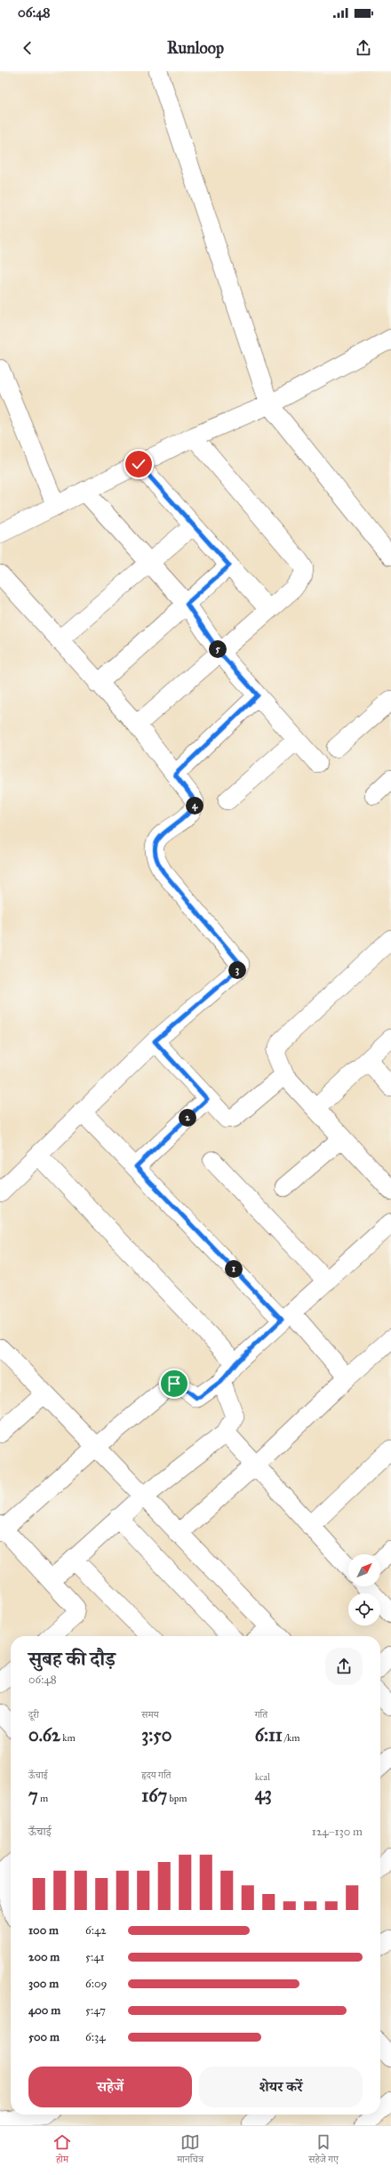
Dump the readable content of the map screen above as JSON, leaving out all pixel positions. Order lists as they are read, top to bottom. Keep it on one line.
{"north":"top right","page":{"status":"06:48","header":"Runloop","pins":["5","4","3","2","1"],"heading":["सुबह की दौड़","06:48"],"stats":[["दूरी","0.62 km"],["समय","3:50"],["गति","6:11 /km"],["ऊँचाई","7 m"],["हृदय गति","167 bpm"],["kcal","43"]],"chart":["ऊँचाई","124–130 m"],"list":[{"name":"100 m","note":"6:42"},{"name":"200 m","note":"5:41"},{"name":"300 m","note":"6:09"},{"name":"400 m","note":"5:47"},{"name":"500 m","note":"6:34"}],"buttons":["सहेजें","शेयर करें"],"tabs":["होम","मानचित्र","सहेजे गए"]}}
